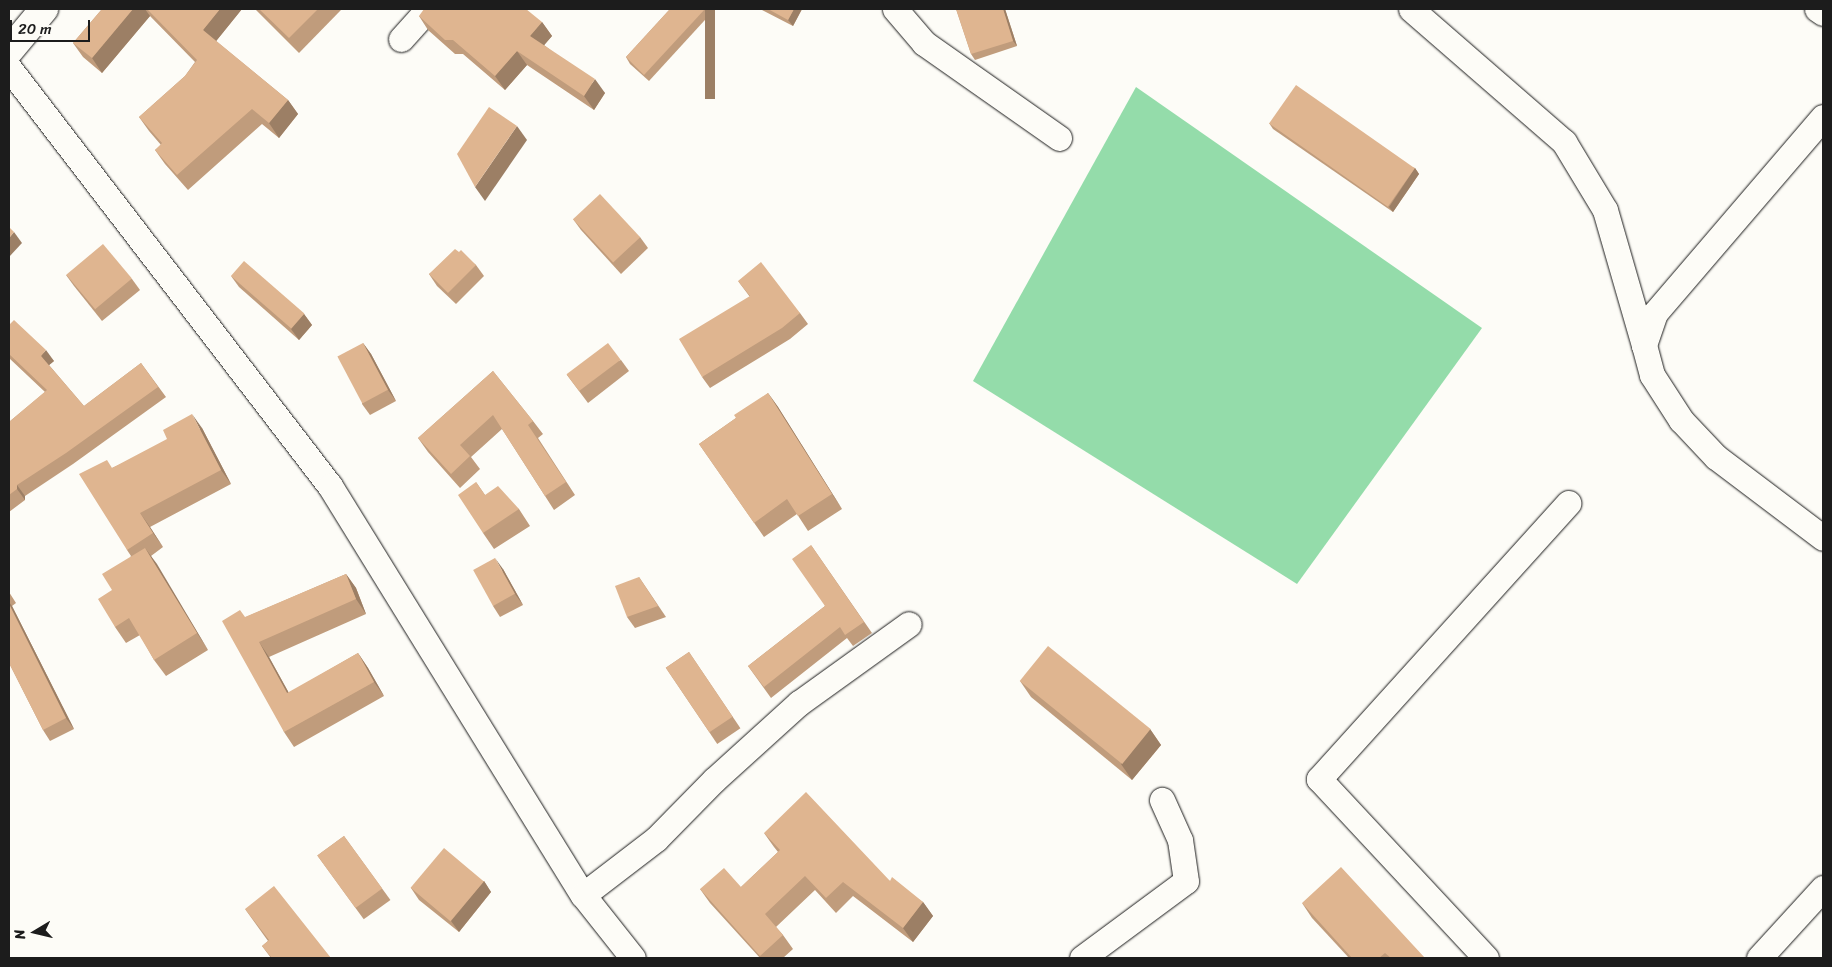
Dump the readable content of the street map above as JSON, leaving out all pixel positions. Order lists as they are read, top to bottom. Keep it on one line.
{"scale_bar":"20 m","north":"left"}
